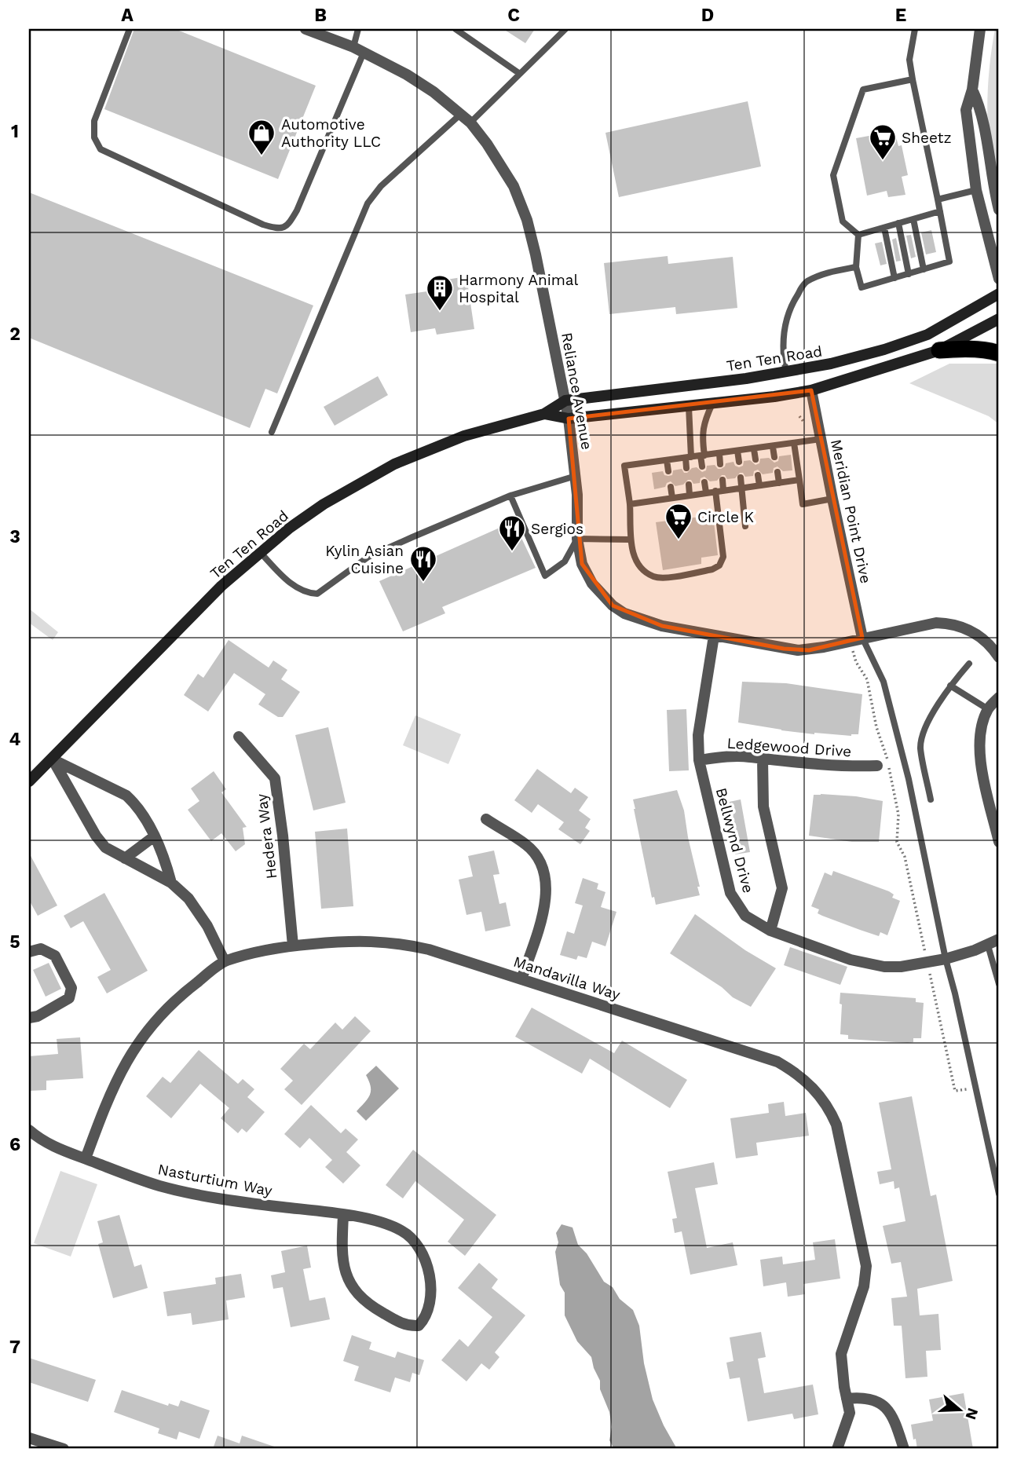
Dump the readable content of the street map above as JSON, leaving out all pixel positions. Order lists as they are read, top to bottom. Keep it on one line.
{"streets":{"main road":["Ten Ten Road"],"street":["Reliance Avenue","Meridian Point Drive","Ledgewood Drive","Hedera Way","Bellwynd Drive","Mandavilla Way","Nasturtium Way"]},"crossings":[["Ten Ten Road","Reliance Avenue"],["Ten Ten Road","Meridian Point Drive"],["Reliance Avenue","Meridian Point Drive"],["Reliance Avenue","Bellwynd Drive"],["Ledgewood Drive","Bellwynd Drive"],["Hedera Way","Mandavilla Way"],["Mandavilla Way","Nasturtium Way"]],"places":{"shop":["Automotive Authority LLC"],"supermarket":["Sheetz","Circle K"],"building":["Harmony Animal Hospital"],"restaurant":["Sergios","Kylin Asian Cuisine"]},"north":"right","grid":{"columns":["A","B","C","D","E"],"rows":["1","2","3","4","5","6","7"]}}
